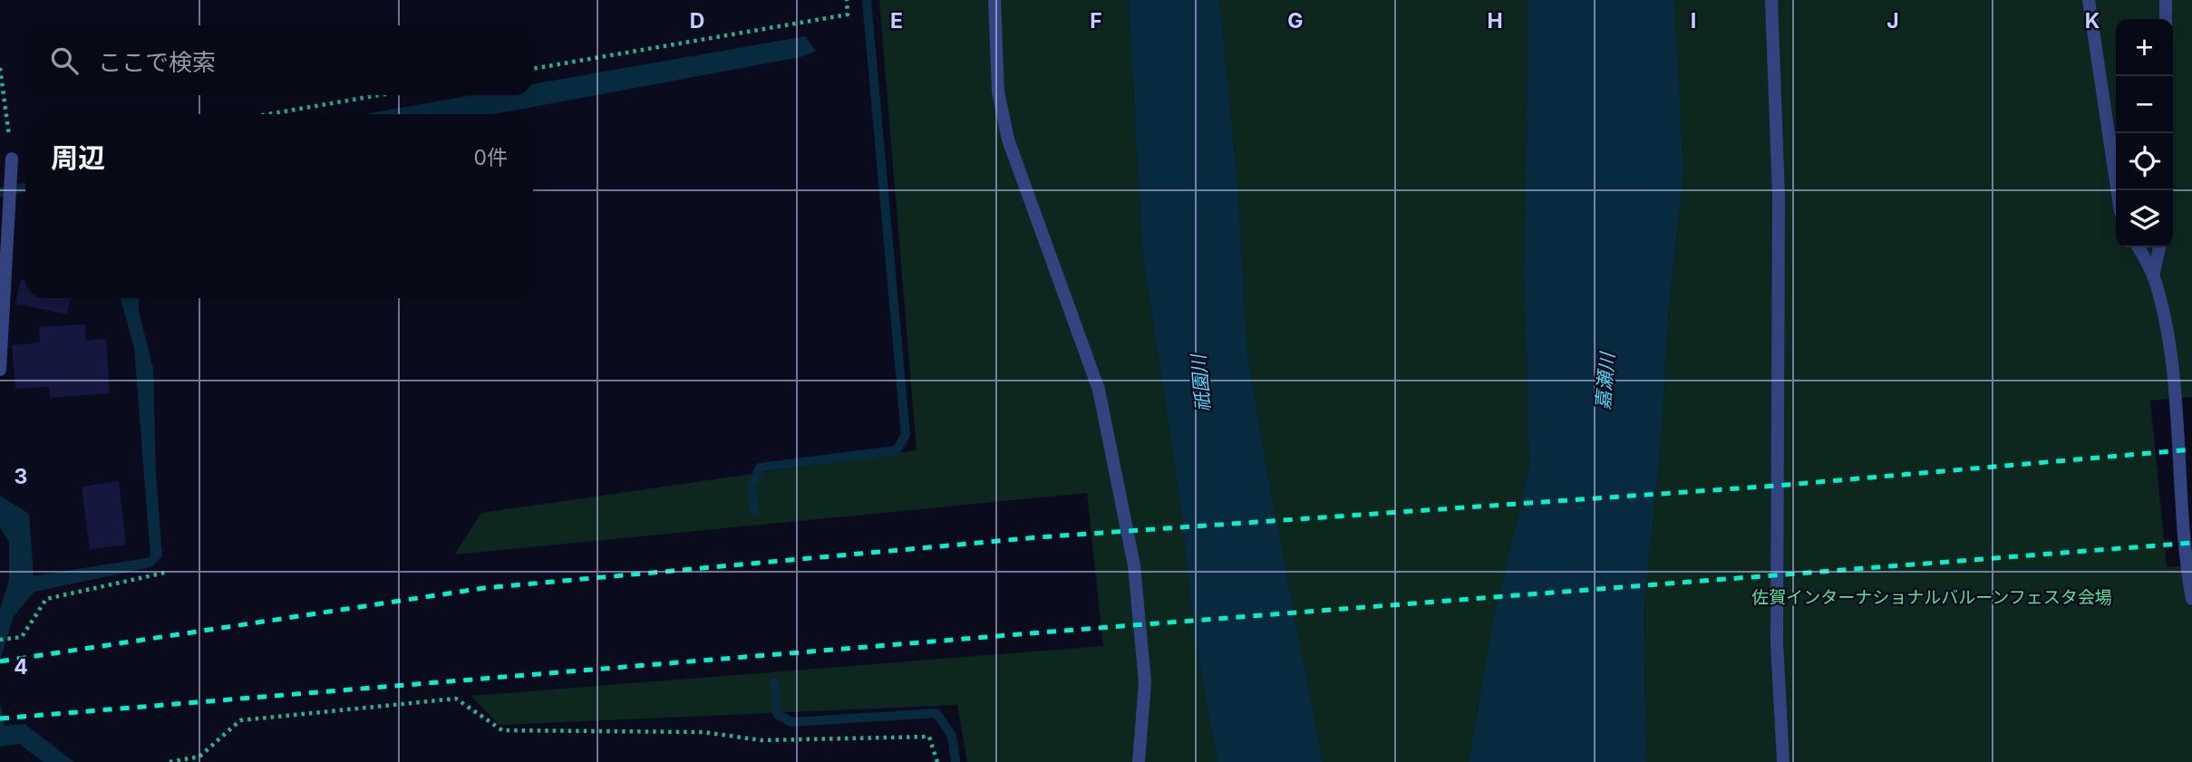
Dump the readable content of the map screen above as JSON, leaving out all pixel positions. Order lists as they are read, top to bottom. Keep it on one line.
{"water":["嘉瀬川","祇園川"],"parks":["佐賀インターナショナルバルーンフェスタ会場"],"page":{"map_buttons":["+","−"],"search":"ここで検索","heading":["周辺","0件"]},"grid":{"columns":["D","E","F","G","H","I","J","K"],"rows":["3","4"]}}
